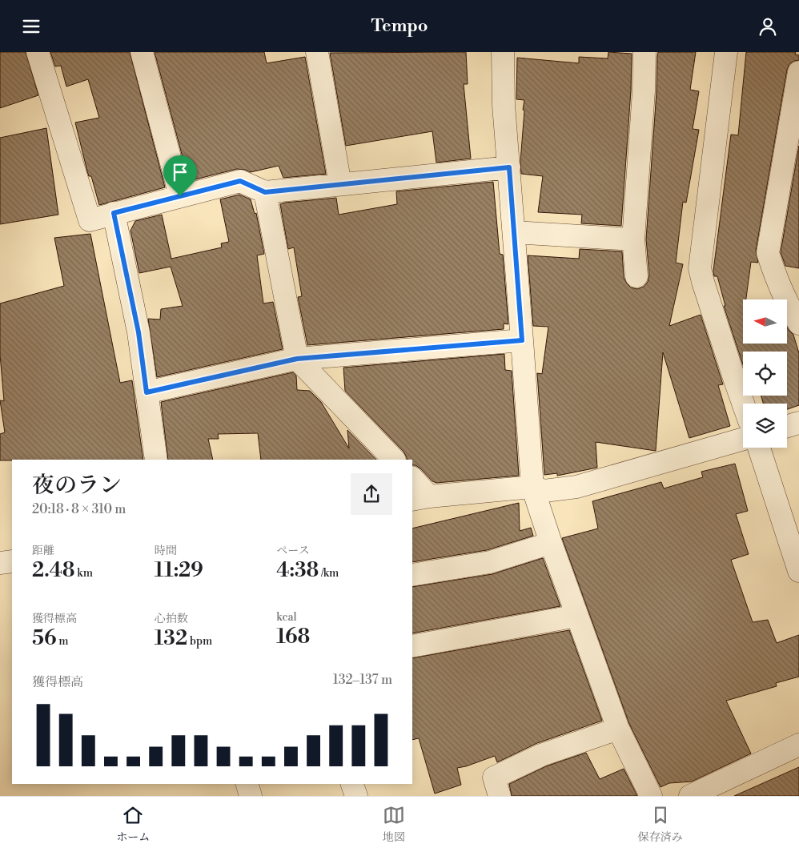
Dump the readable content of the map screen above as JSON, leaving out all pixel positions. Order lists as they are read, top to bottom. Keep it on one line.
{"north":"left","page":{"header":"Tempo","heading":["夜のラン","20:18 · 8 × 310 m"],"stats":[["距離","2.48 km"],["時間","11:29"],["ペース","4:38 /km"],["獲得標高","56 m"],["心拍数","132 bpm"],["kcal","168"]],"chart":["獲得標高","132–137 m"],"tabs":["ホーム","地図","保存済み"]}}
